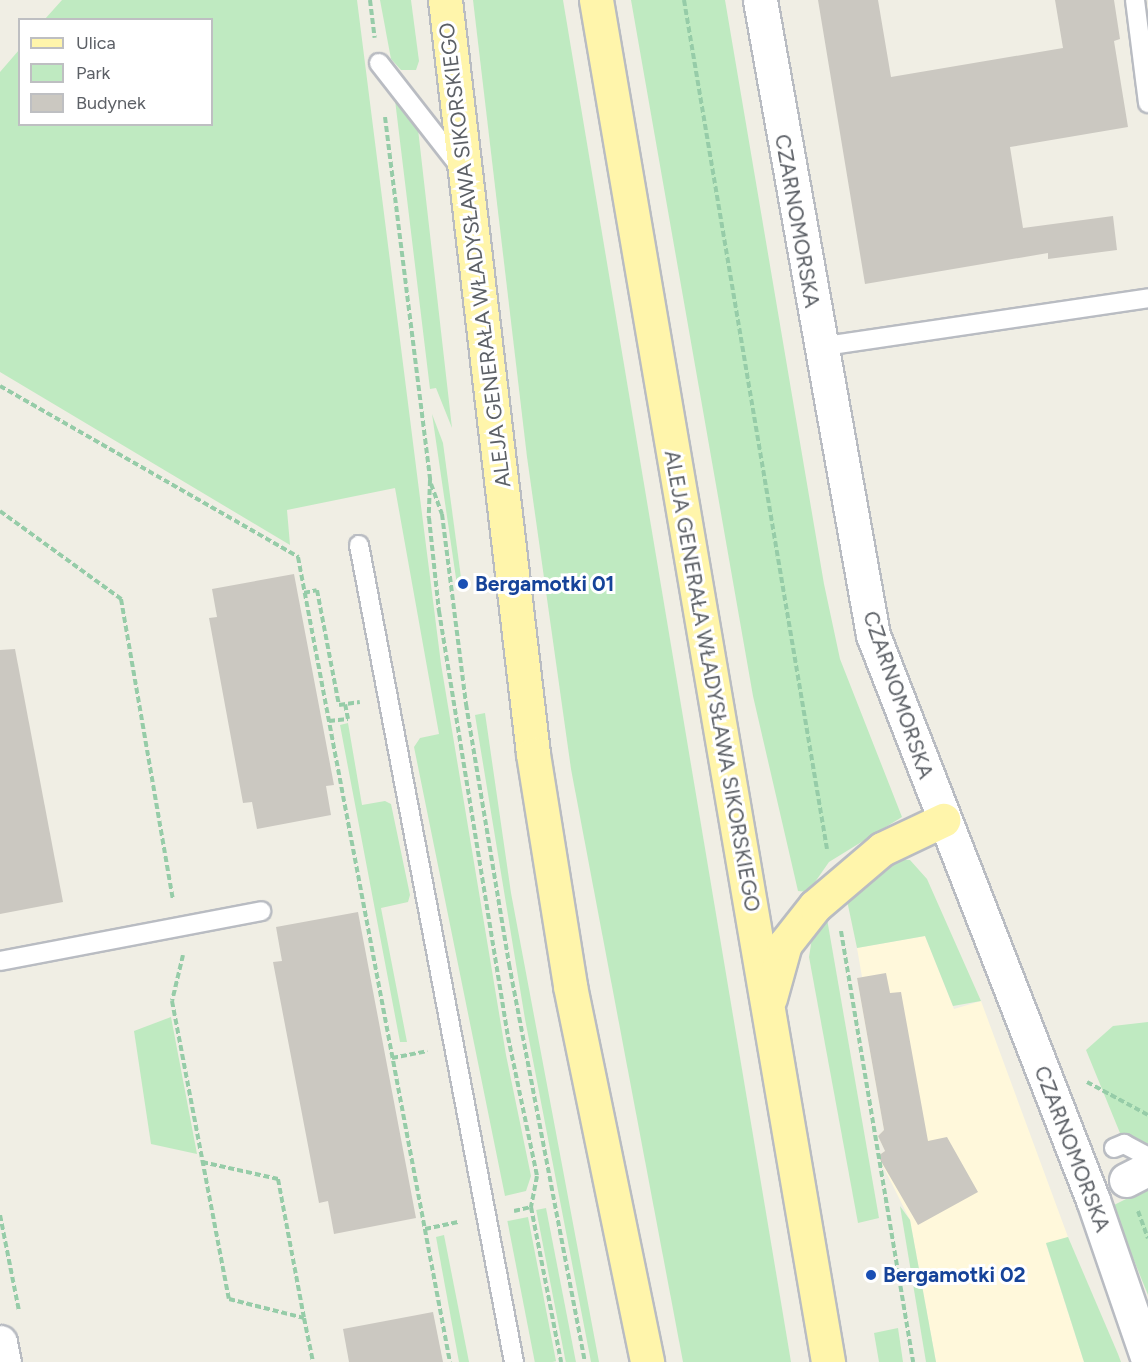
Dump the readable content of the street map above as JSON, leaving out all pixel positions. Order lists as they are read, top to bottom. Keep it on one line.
{"streets":{"main road":["ALEJA GENERAŁA WŁADYSŁAWA SIKORSKIEGO"],"street":["CZARNOMORSKA"]},"places":["Bergamotki 01","Bergamotki 02"],"legend":["Ulica","Park","Budynek"]}
